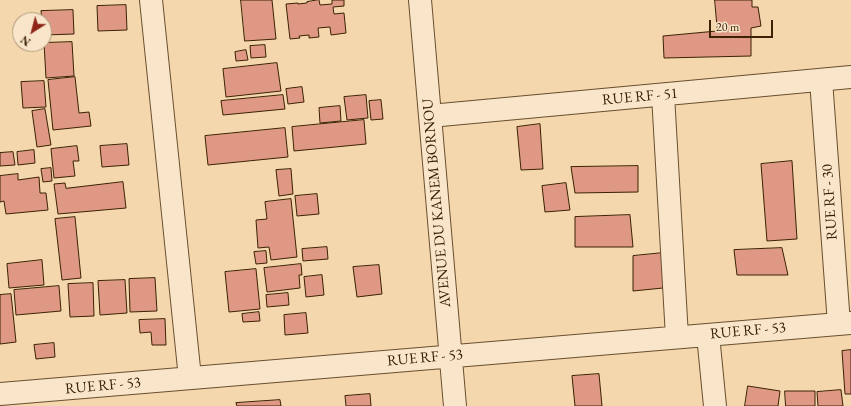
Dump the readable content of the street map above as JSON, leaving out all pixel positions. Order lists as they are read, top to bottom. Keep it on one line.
{"streets":{"street":["RUE RF - 51","RUE RF - 30","AVENUE DU KANEM BORNOU","RUE RF - 53"]},"crossings":[["RUE RF - 51","RUE RF - 30"],["RUE RF - 51","AVENUE DU KANEM BORNOU"],["RUE RF - 30","RUE RF - 53"],["AVENUE DU KANEM BORNOU","RUE RF - 53"]],"scale_bar":"20 m","north":"bottom left"}
